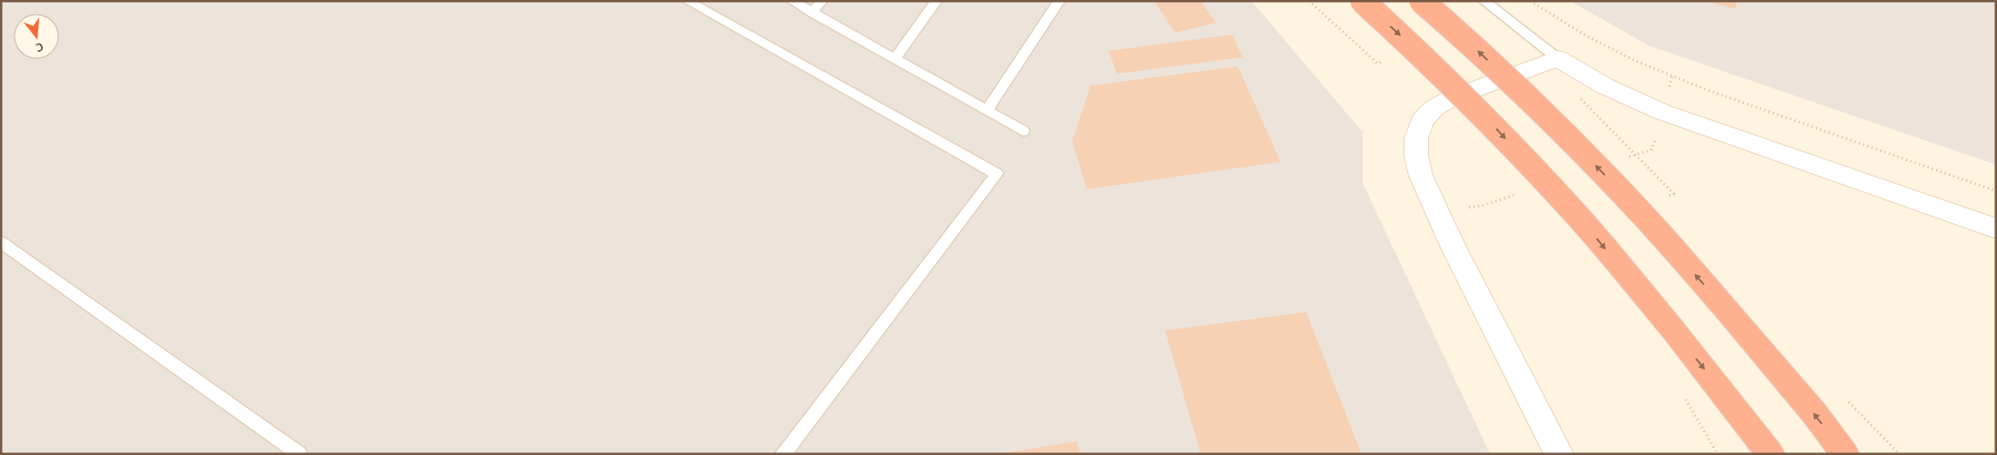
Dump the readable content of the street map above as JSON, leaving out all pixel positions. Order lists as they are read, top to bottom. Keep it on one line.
{"north":"bottom"}
